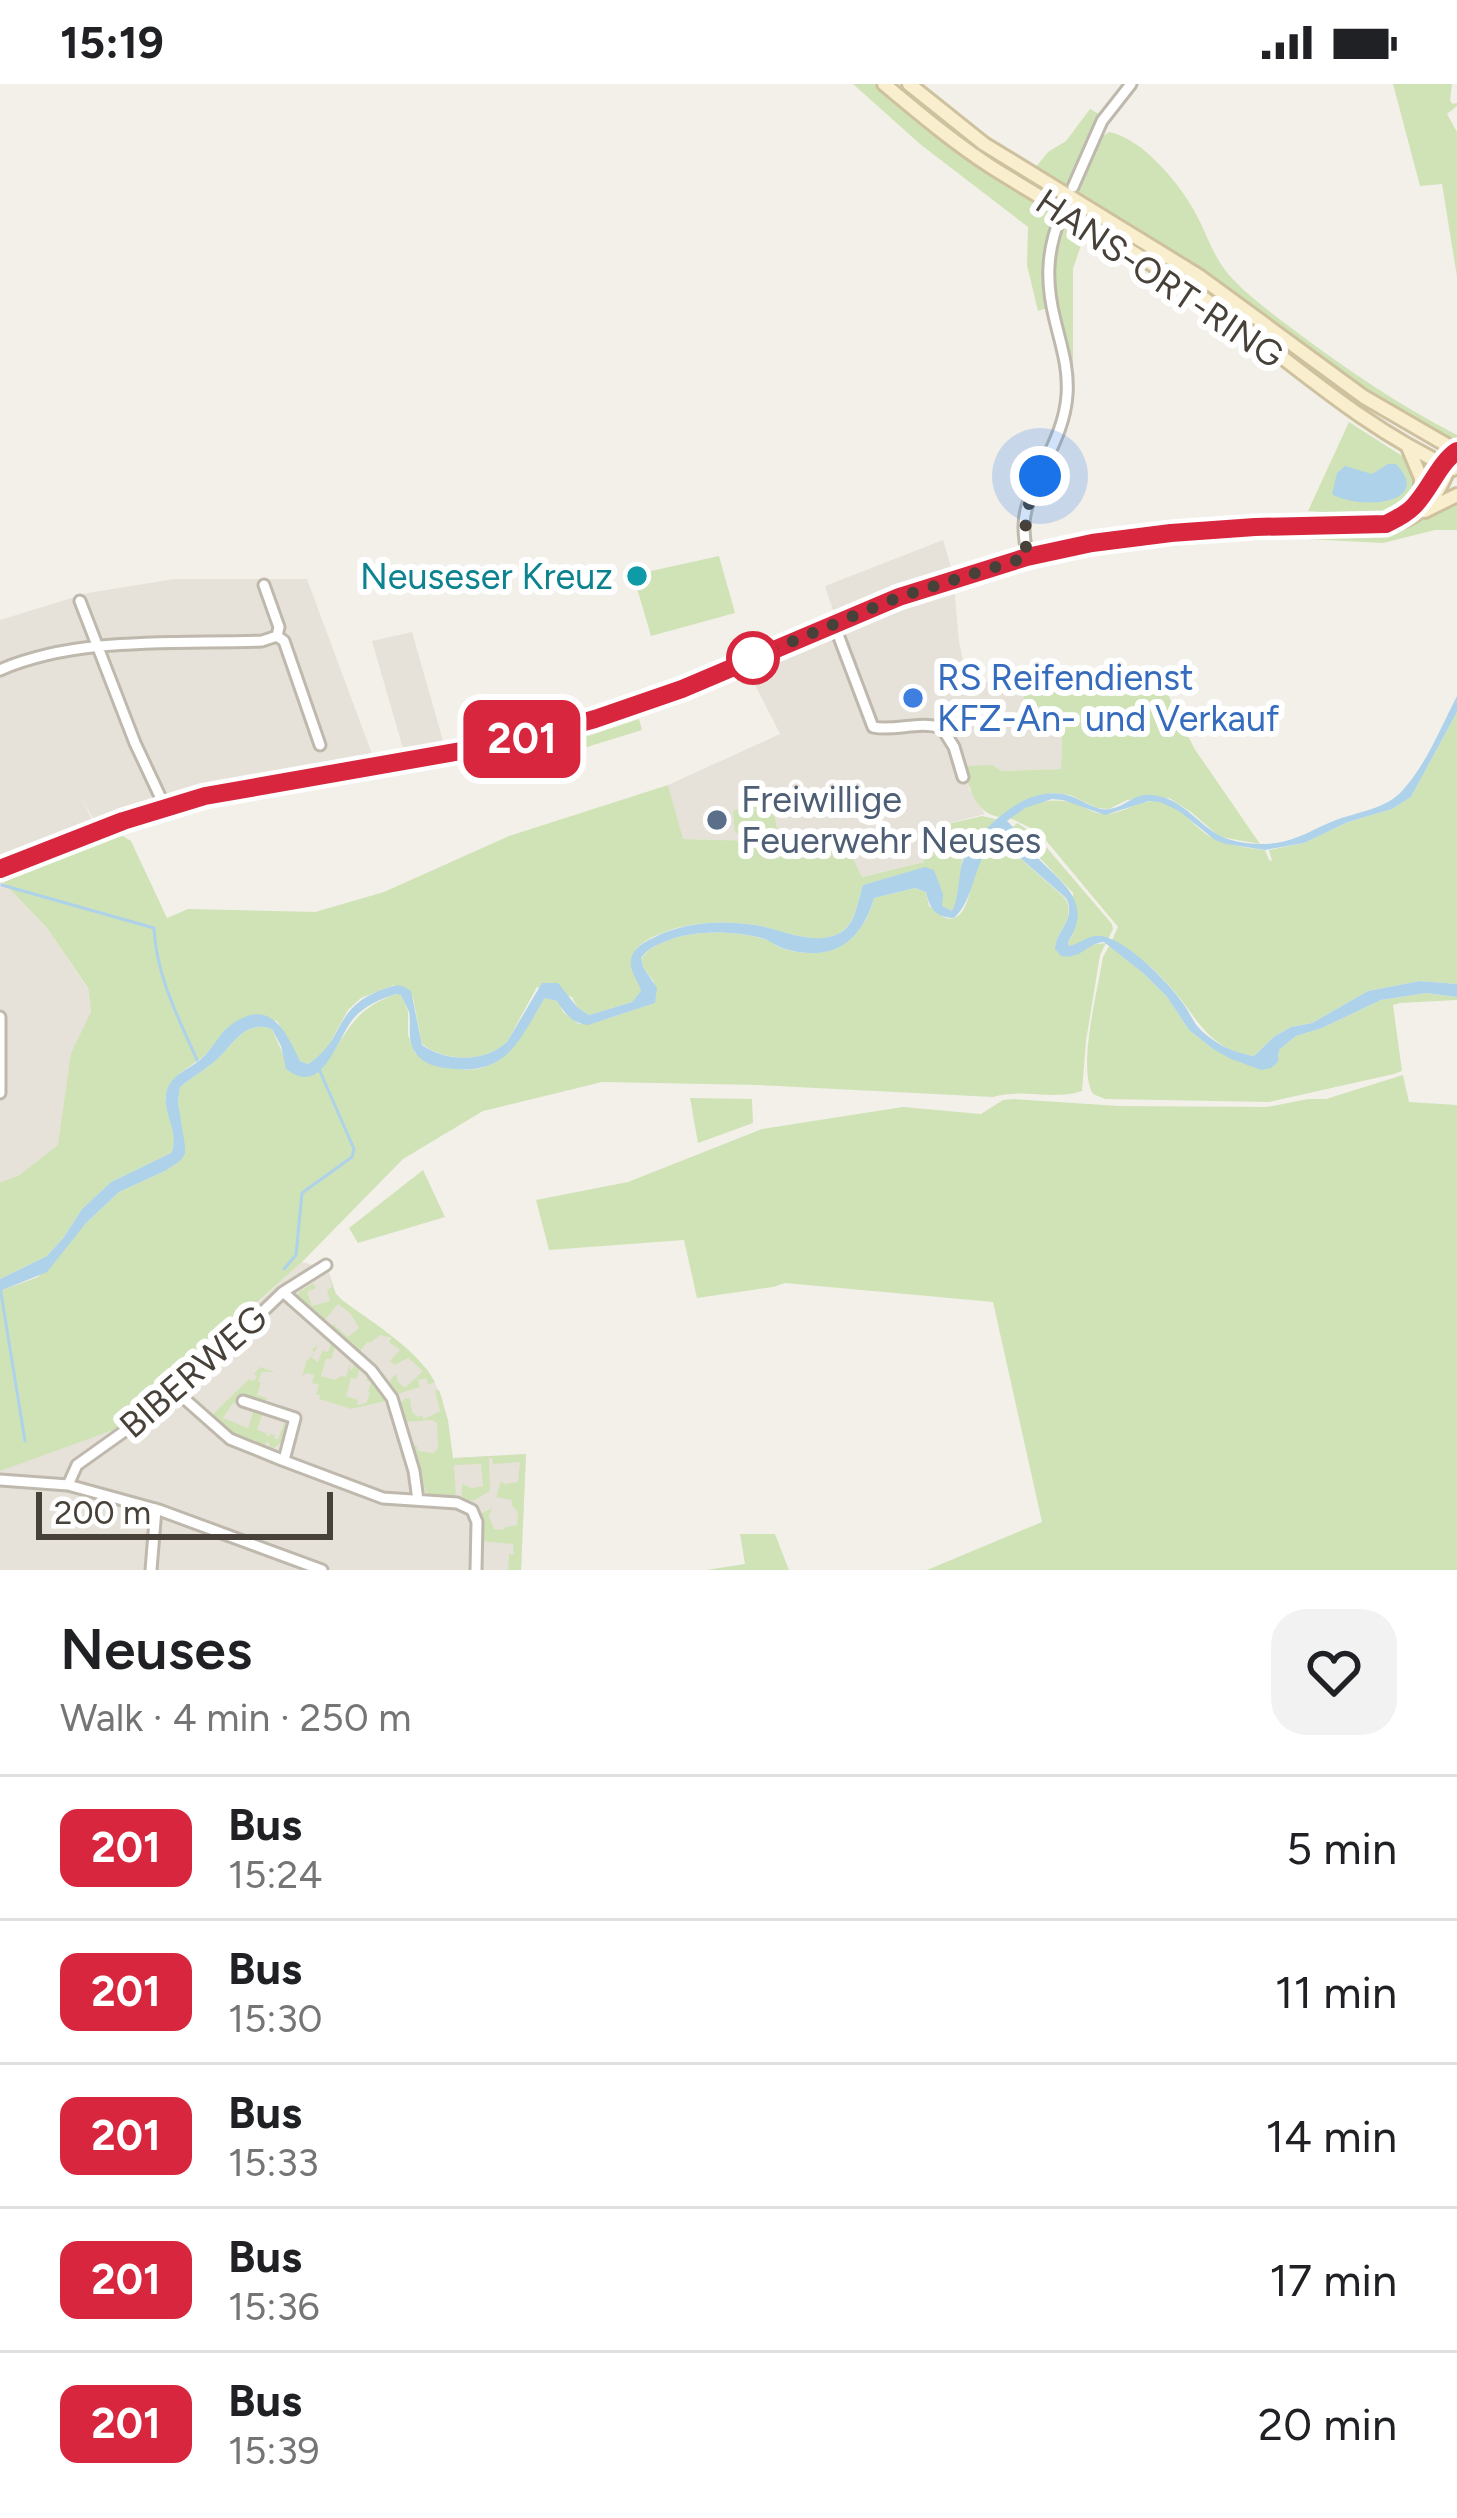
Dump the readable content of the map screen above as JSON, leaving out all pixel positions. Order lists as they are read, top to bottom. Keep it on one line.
{"streets":{"main road":["HANS-ORT-RING"],"street":["BIBERWEG"]},"places":["Neuseser Kreuz","RS Reifendienst KFZ-An- und Verkauf","Freiwillige Feuerwehr Neuses"],"lines":["bus line 201"],"scale_bar":"200 m","page":{"status":"15:19","on_map":"201","scale":"200 m","heading":["Neuses","Walk · 4 min · 250 m"],"list":[{"mark":"201","name":"Bus","note":"15:24","value":"5 min"},{"mark":"201","name":"Bus","note":"15:30","value":"11 min"},{"mark":"201","name":"Bus","note":"15:33","value":"14 min"},{"mark":"201","name":"Bus","note":"15:36","value":"17 min"},{"mark":"201","name":"Bus","note":"15:39","value":"20 min"}]}}
